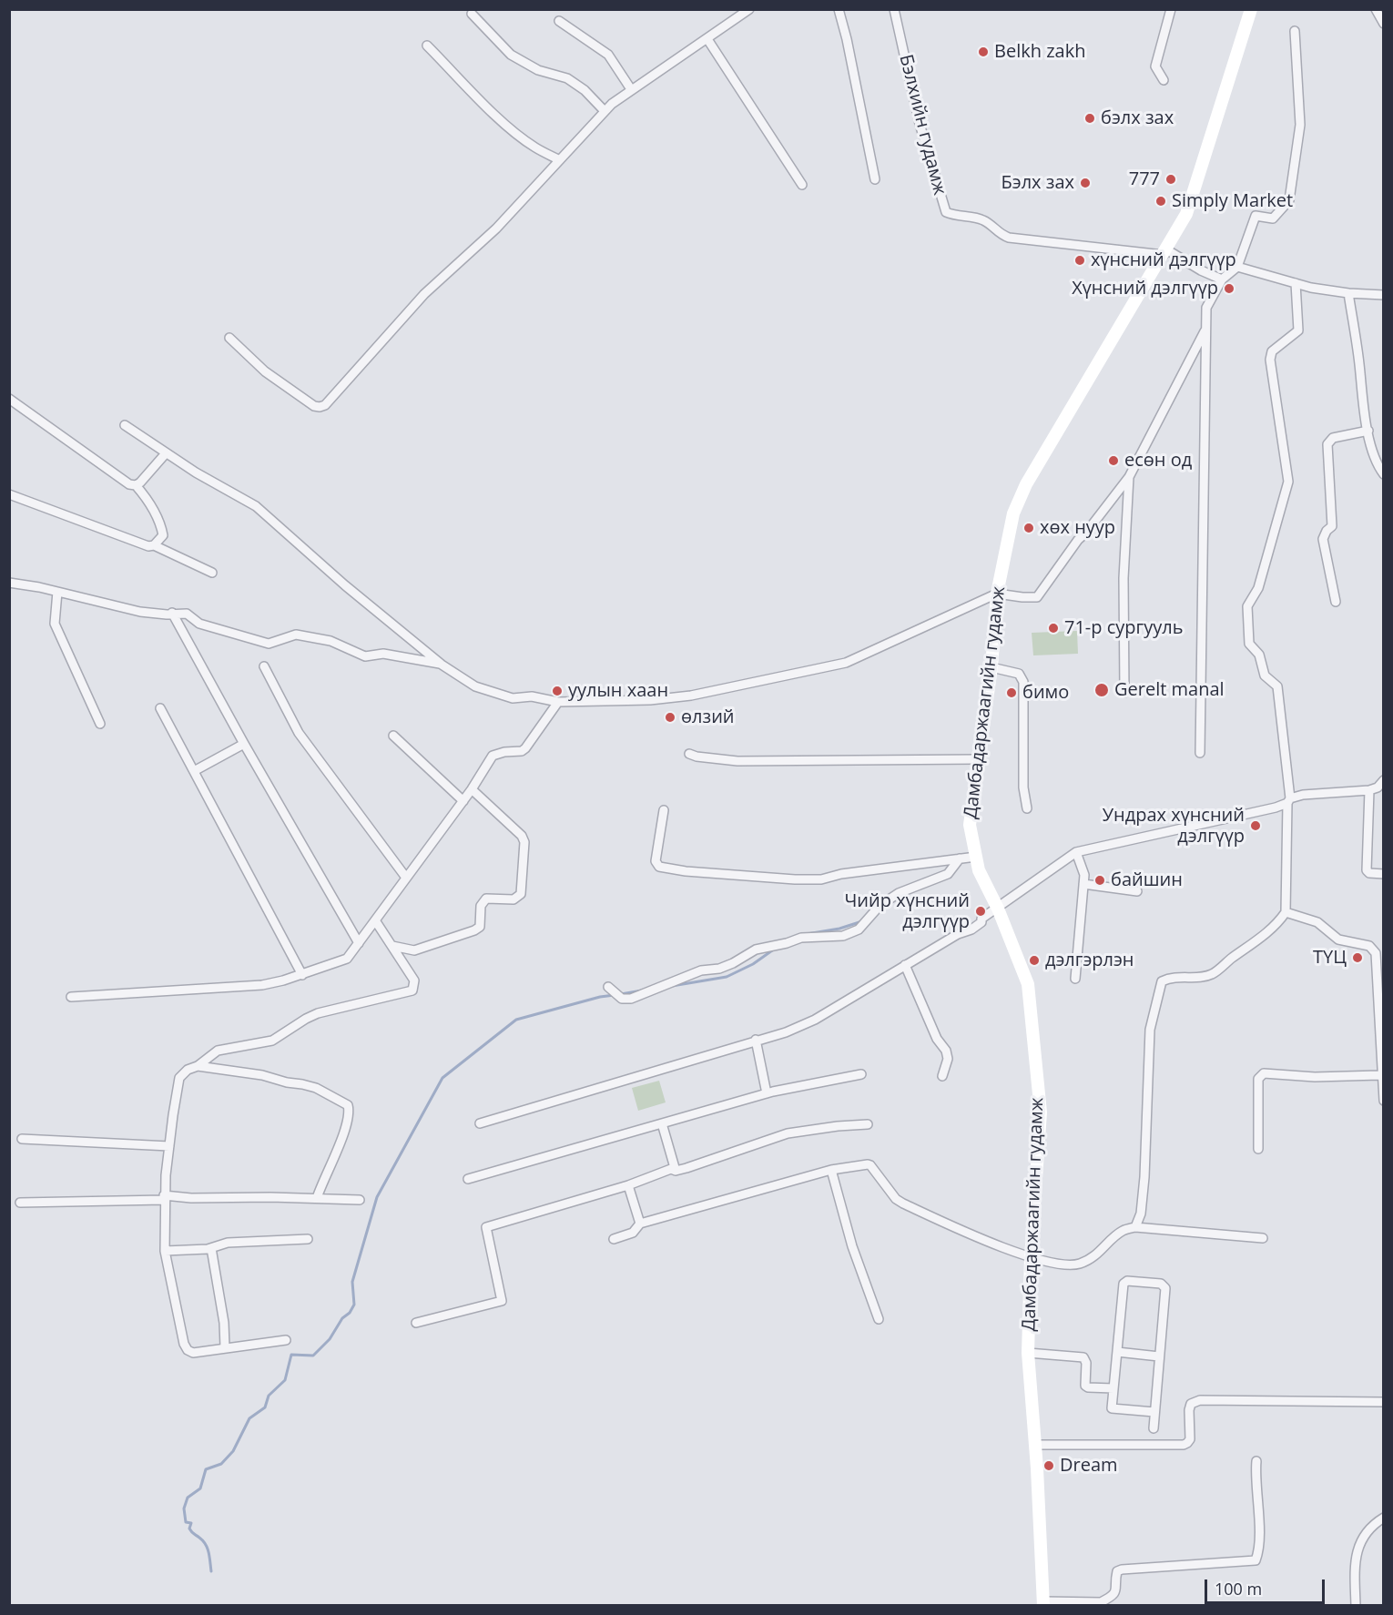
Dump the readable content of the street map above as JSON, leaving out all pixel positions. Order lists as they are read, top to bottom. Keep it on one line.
{"streets":{"main road":["Дамбадаржаагийн гудамж"],"street":["Бэлхийн гудамж"]},"crossings":[["Бэлхийн гудамж","Дамбадаржаагийн гудамж"]],"places":["Belkh zakh","бэлх зах","777","Бэлх зах","Simply Market","хүнсний дэлгүүр","Хүнсний дэлгүүр","есөн од","хөх нуур","71-р сургууль","Gerelt manal","уулын хаан","бимо","өлзий","Ундрах хүнсний дэлгүүр","байшин","Чийр хүнсний дэлгүүр","ТҮЦ","дэлгэрлэн","Dream"],"scale_bar":"100 m"}
